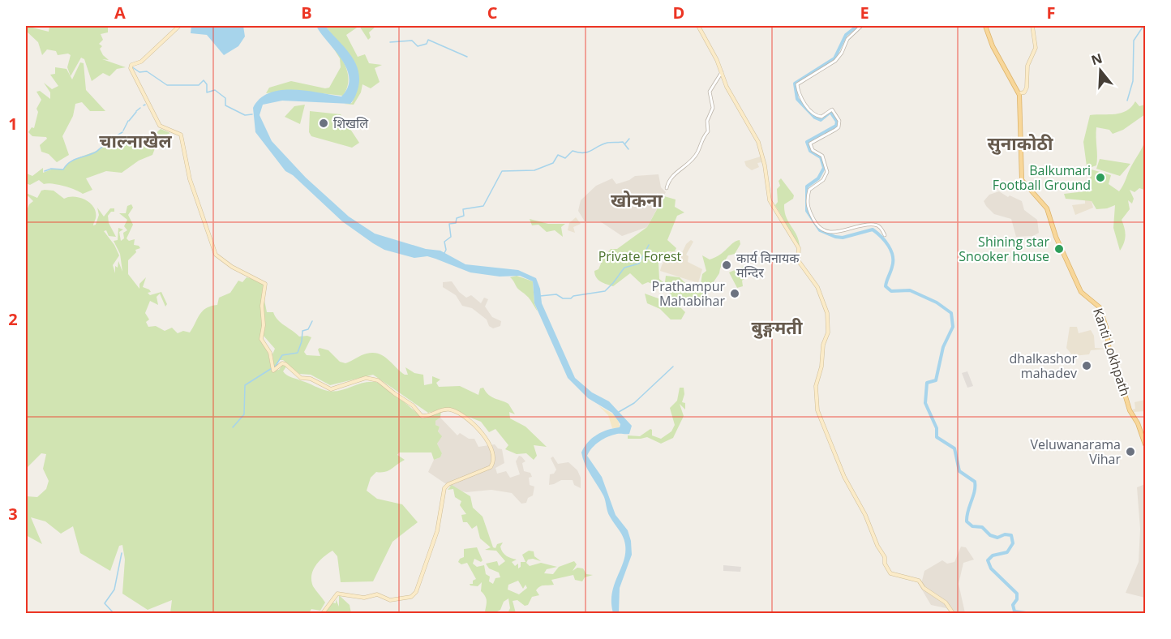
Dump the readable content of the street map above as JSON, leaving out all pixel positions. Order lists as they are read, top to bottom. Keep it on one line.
{"streets":{"main road":["Kanti Lokhpath"]},"districts":["चाल्नाखेल","सुनाकोठी","खोकना","बुङ्गमती"],"parks":["Private Forest"],"places":["शिखलि","Balkumari Football Ground","Shining star Snooker house","कार्य विनायक मन्दिर","Prathampur Mahabihar","dhalkashor mahadev","Veluwanarama Vihar"],"north":"top","grid":{"columns":["A","B","C","D","E","F"],"rows":["1","2","3"]}}
